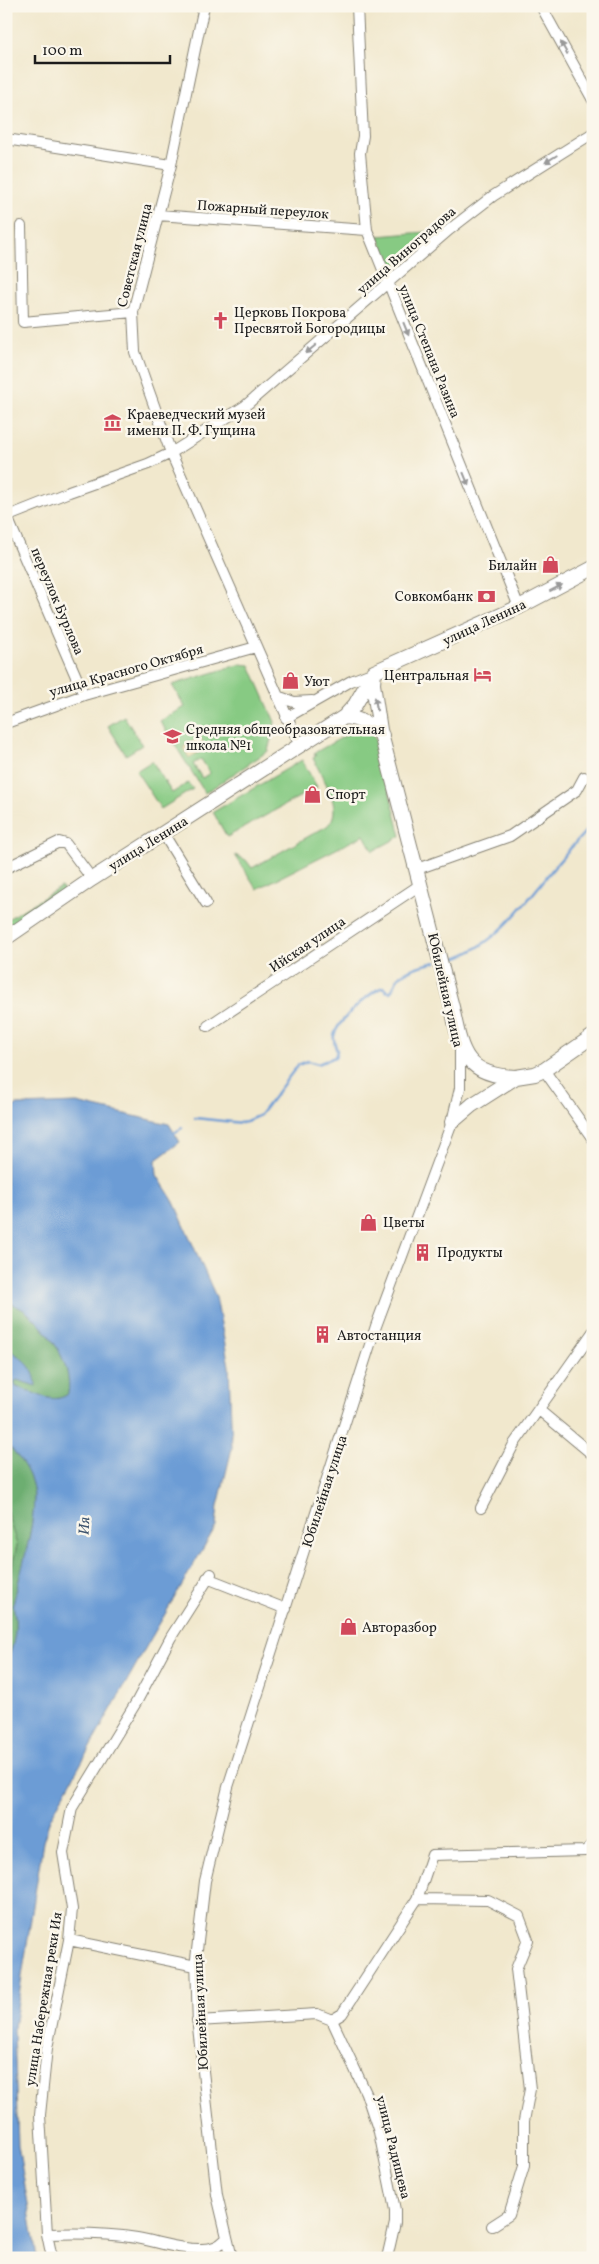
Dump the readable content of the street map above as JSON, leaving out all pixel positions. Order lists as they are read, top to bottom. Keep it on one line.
{"streets":{"main road":["улица Ленина","Юбилейная улица"],"street":["Пожарный переулок","улица Виноградова","Советская улица","улица Степана Разина","переулок Бурлова","улица Красного Октября","Ийская улица","улица Набережная реки Ия","улица Радищева"]},"crossings":[["Пожарный переулок","Советская улица"],["Пожарный переулок","улица Степана Разина"],["улица Виноградова","Советская улица"],["улица Виноградова","улица Степана Разина"],["улица Виноградова","переулок Бурлова"],["Советская улица","улица Ленина"],["Советская улица","улица Красного Октября"],["улица Степана Разина","улица Ленина"],["переулок Бурлова","улица Красного Октября"],["улица Ленина","Юбилейная улица"],["Ийская улица","Юбилейная улица"],["Юбилейная улица","улица Набережная реки Ия"]],"one_way":["улица Виноградова","улица Степана Разина"],"water":["Ия"],"places":{"church":["Церковь Покрова Пресвятой Богородицы"],"museum":["Краеведческий музей имени П. Ф. Гущина"],"shop":["Билайн","Уют","Спорт","Цветы","Авторазбор"],"bank":["Совкомбанк"],"hotel":["Центральная"],"school or university":["Средняя общеобразовательная школа №1"],"building":["Продукты","Автостанция"]},"scale_bar":"100 m"}
